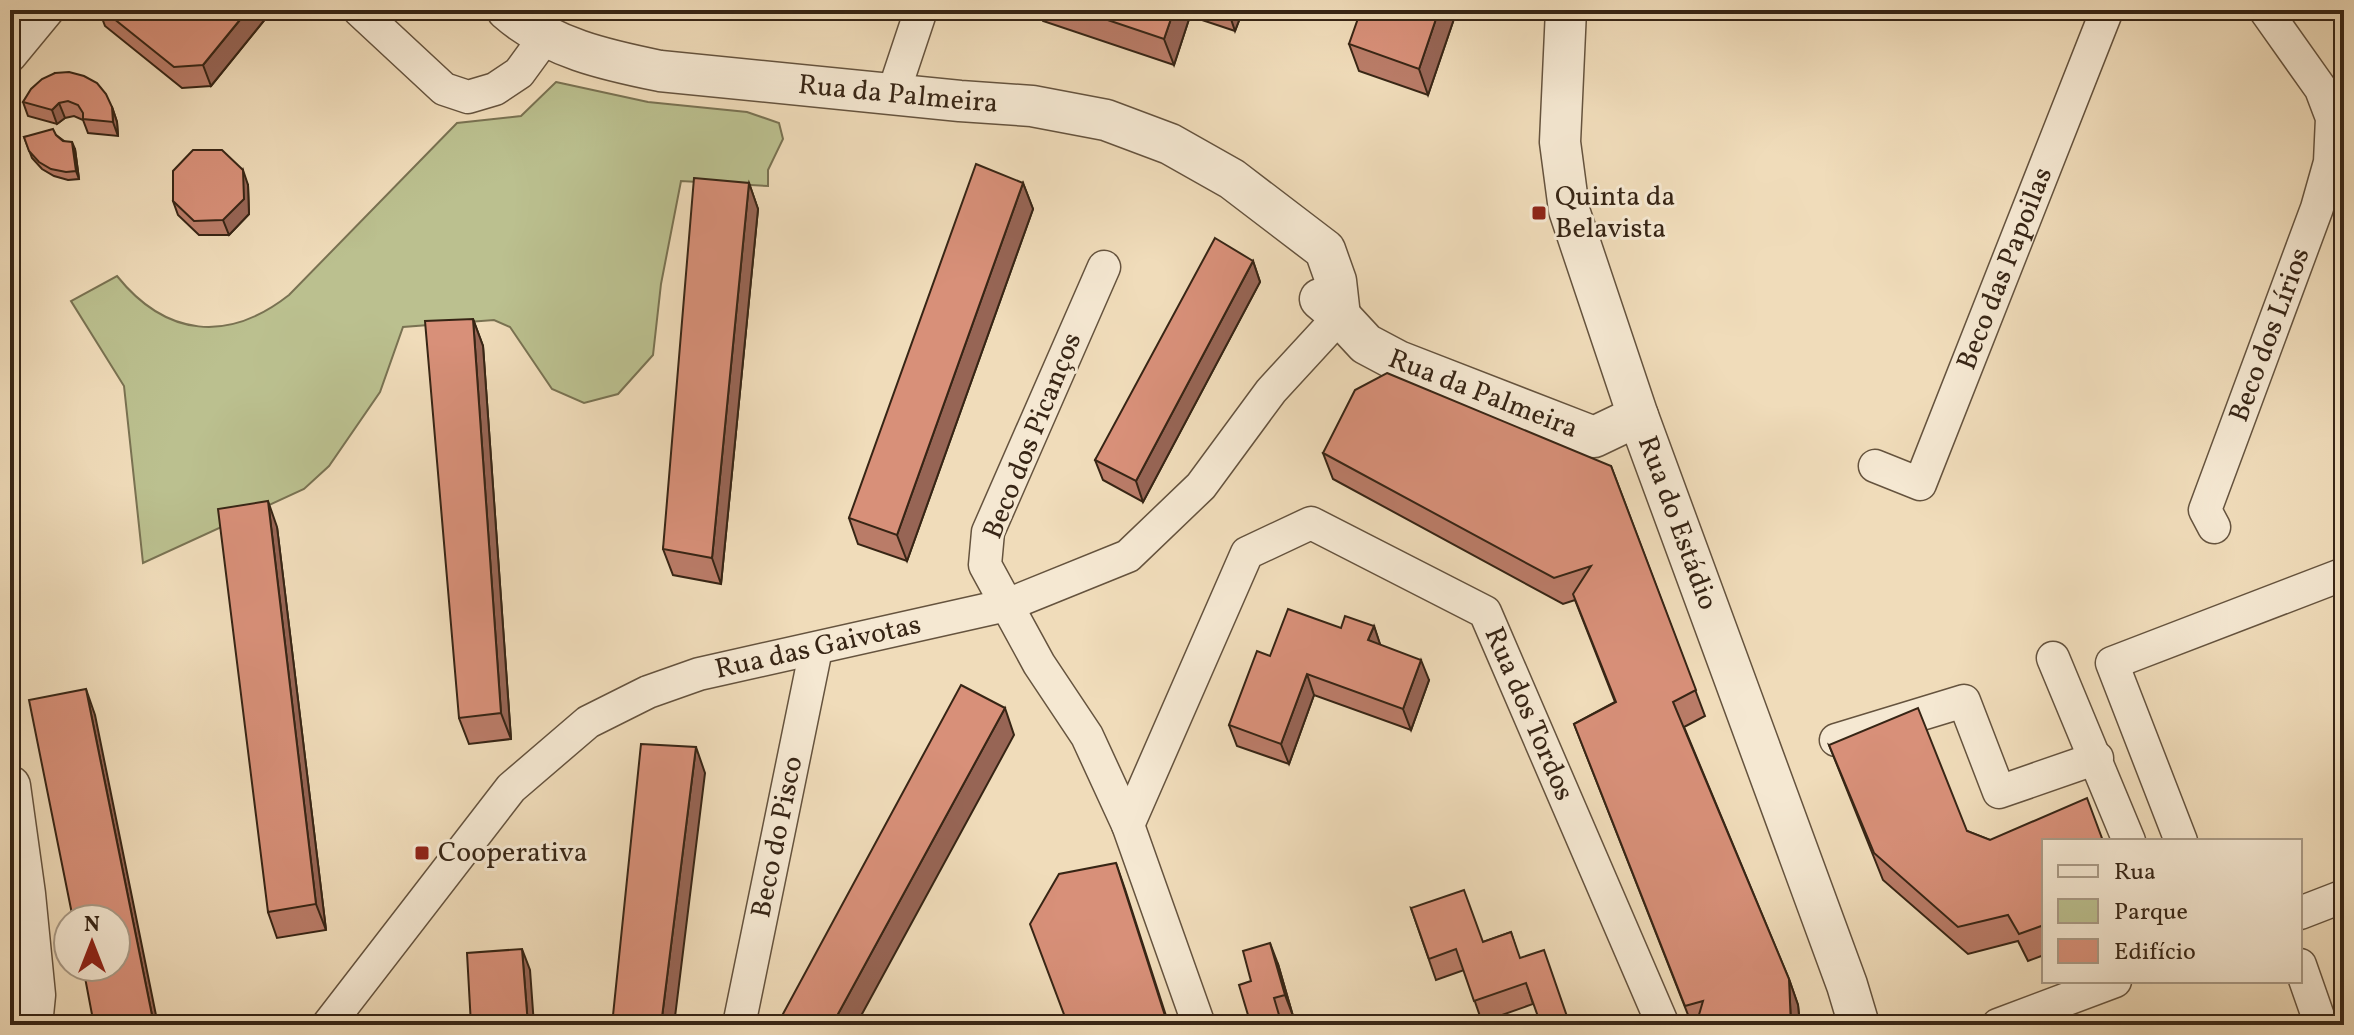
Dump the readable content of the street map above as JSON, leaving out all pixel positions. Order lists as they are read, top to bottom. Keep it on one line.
{"streets":{"street":["Rua da Palmeira","Beco das Papoilas","Beco dos Lírios","Beco dos Picanços","Rua do Estádio","Rua das Gaivotas","Rua dos Tordos","Beco do Pisco"]},"crossings":[["Rua da Palmeira","Rua do Estádio"],["Rua da Palmeira","Rua das Gaivotas"],["Beco dos Picanços","Rua das Gaivotas"],["Rua das Gaivotas","Beco do Pisco"]],"places":{"transit":["Quinta da Belavista","Cooperativa"]},"legend":["Rua","Parque","Edifício"],"north":"top"}
